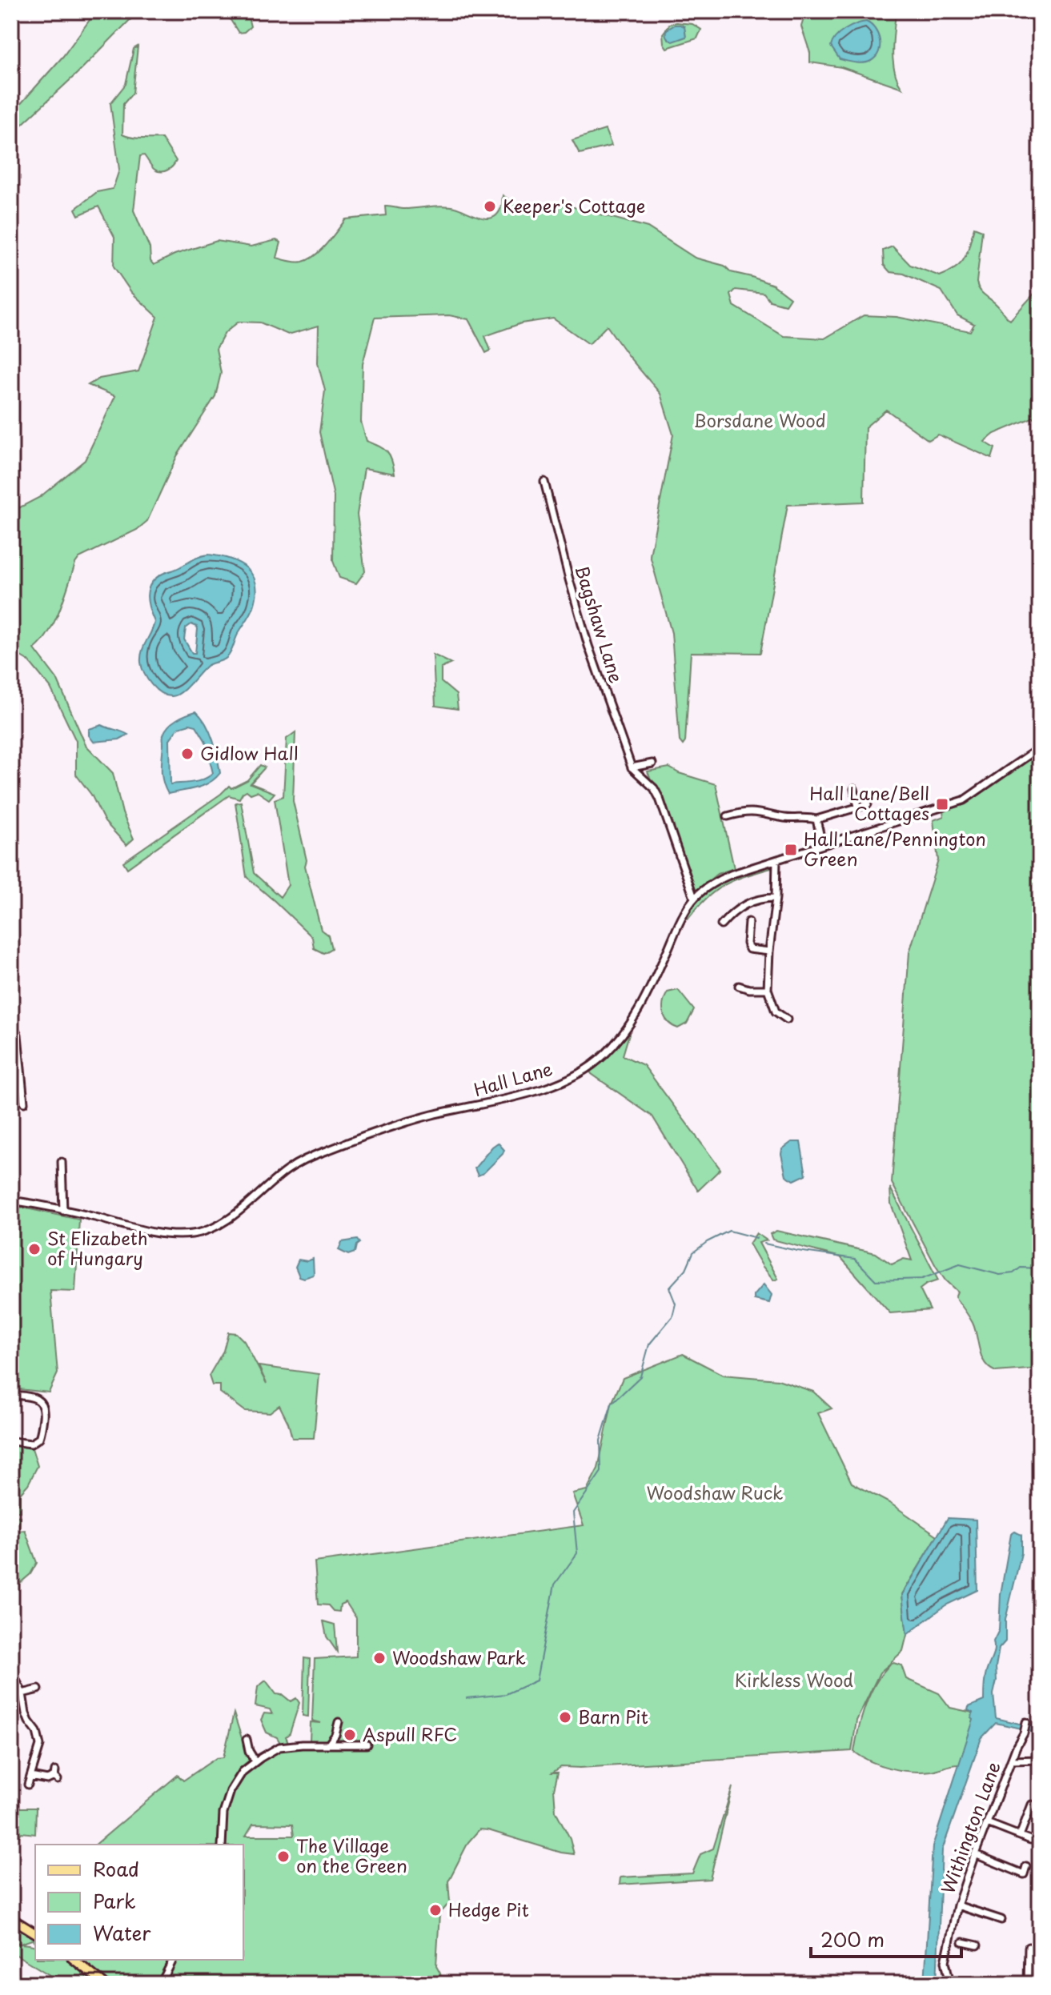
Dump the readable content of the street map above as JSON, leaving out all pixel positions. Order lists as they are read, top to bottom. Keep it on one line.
{"streets":{"street":["Bagshaw Lane","Hall Lane","Withington Lane"]},"parks":["Borsdane Wood","Woodshaw Ruck","Kirkless Wood"],"places":{"other":["Keeper's Cottage","Gidlow Hall","St Elizabeth of Hungary","Woodshaw Park","Barn Pit","Aspull RFC","The Village on the Green","Hedge Pit"],"transit":["Hall Lane/Bell Cottages","Hall Lane/Pennington Green"]},"legend":["Road","Park","Water"],"scale_bar":"200 m"}
